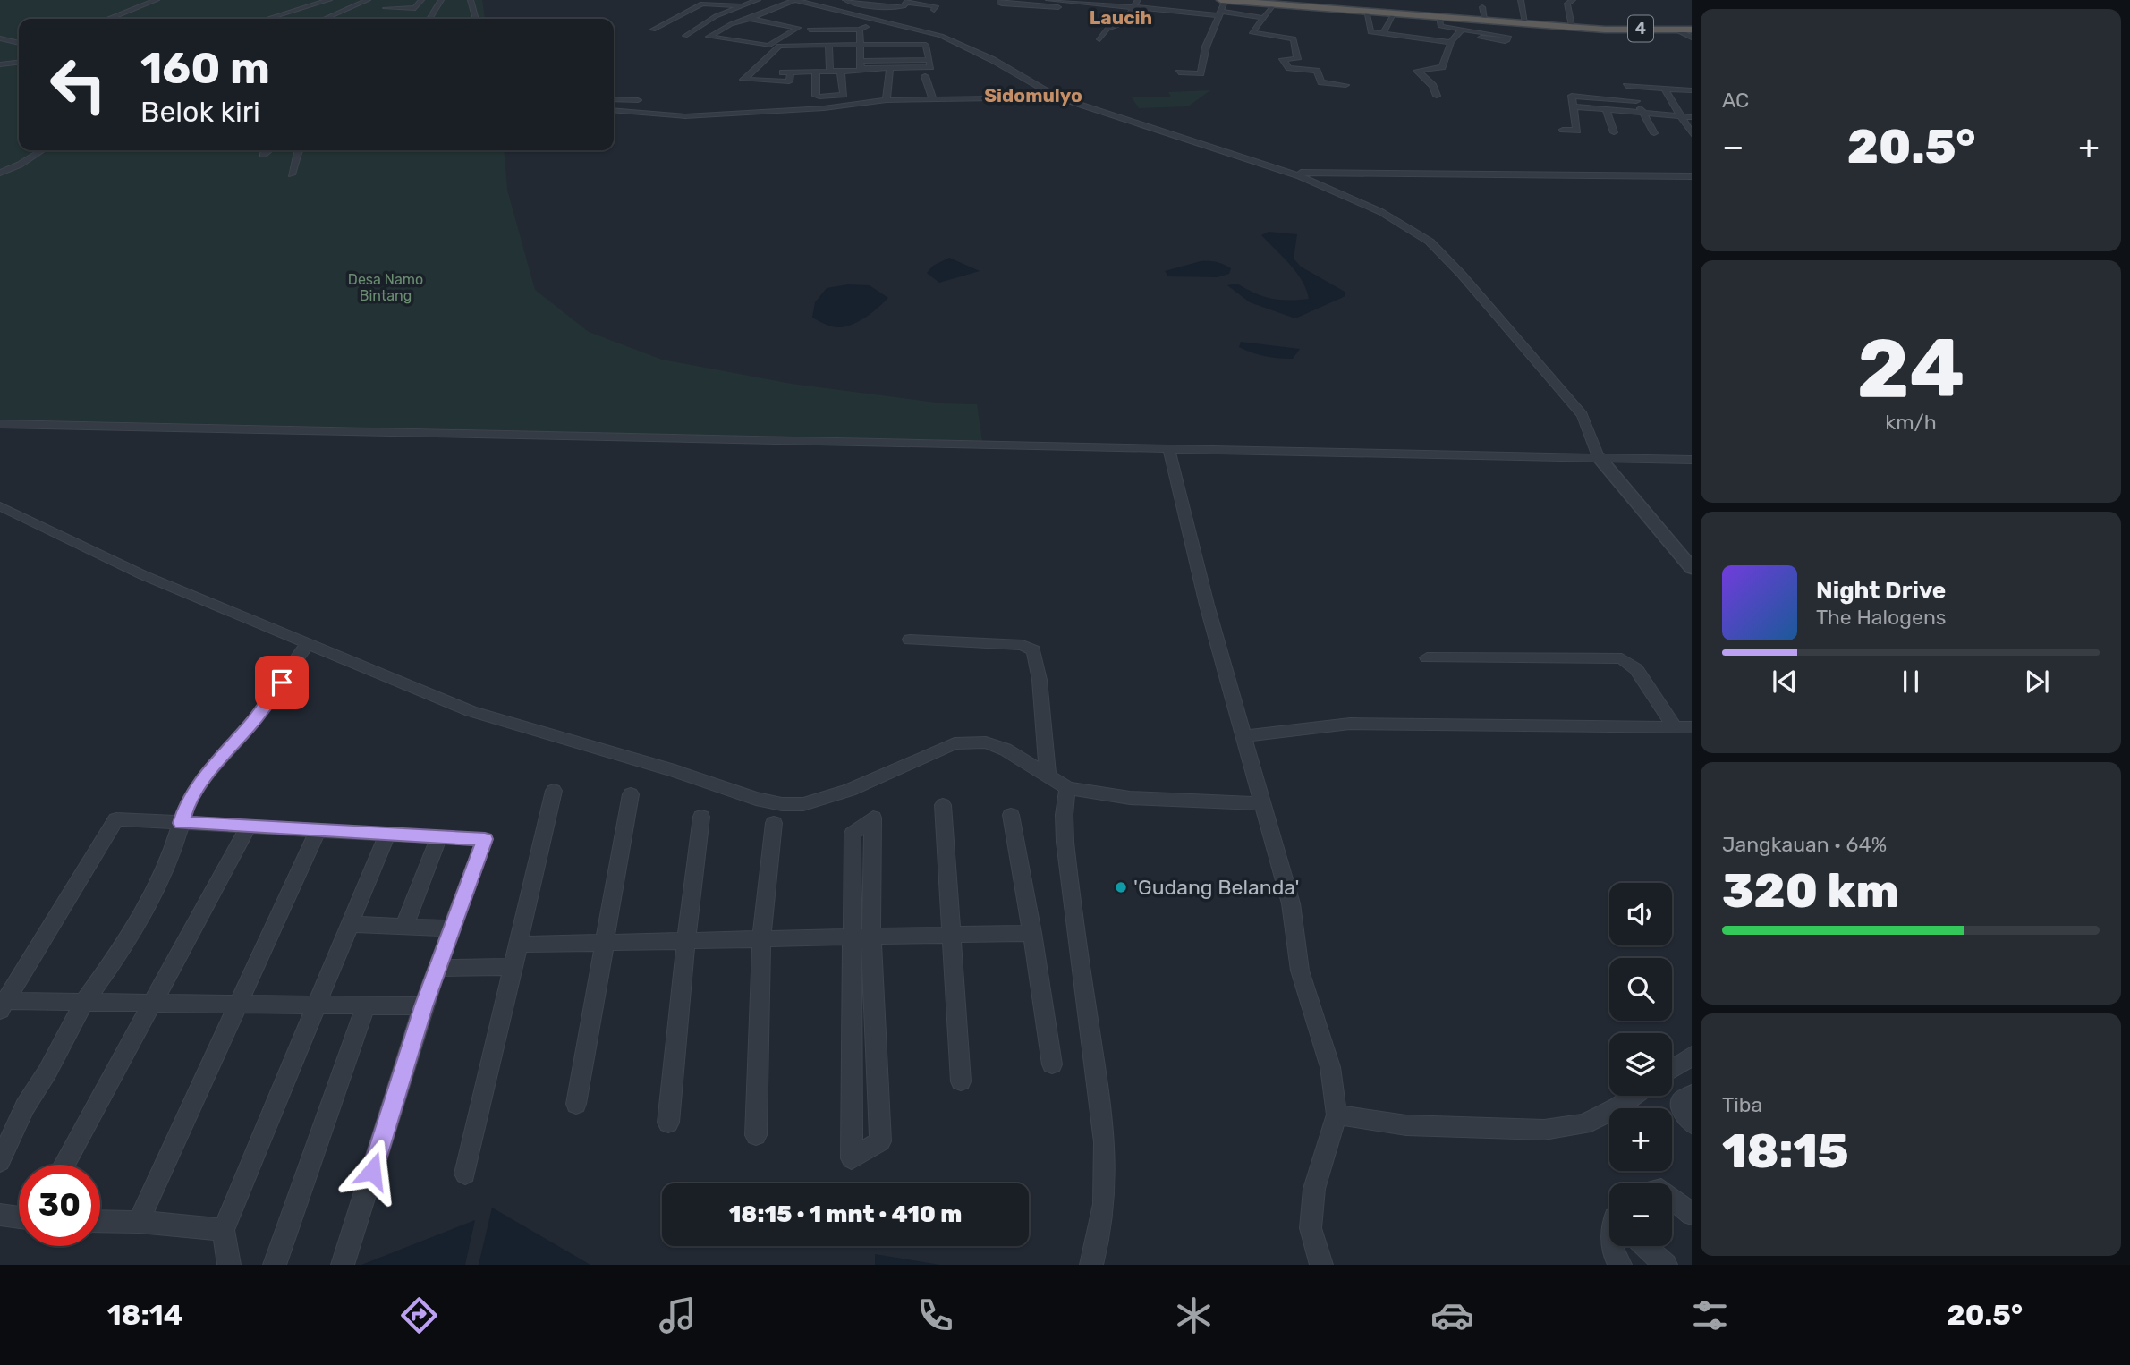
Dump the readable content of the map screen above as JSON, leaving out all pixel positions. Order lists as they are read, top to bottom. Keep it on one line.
{"streets":{"highway":["4"]},"districts":["Laucih","Sidomulyo"],"parks":["Desa Namo Bintang"],"places":["'Gudang Belanda'"],"page":{"tile":["AC",["24","km/h"],["Jangkauan · 64%","320 km"],["Tiba","18:15"]],"turn":["160 m","Belok kiri"],"heat":["−","20.5°","+"],"song":["Night Drive","The Halogens"],"map_buttons":["+","−"],"limit":"30","trip":"18:15 · 1 mnt · 410 m","tabs":["18:14","20.5°"]}}
